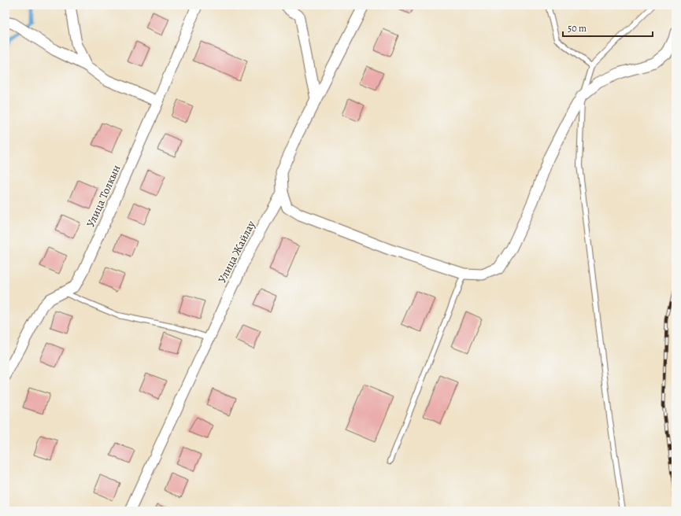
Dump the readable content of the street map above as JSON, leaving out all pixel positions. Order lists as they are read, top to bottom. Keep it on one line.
{"streets":{"street":["Улица Толкын","Улица Жайлау"]},"scale_bar":"50 m"}
